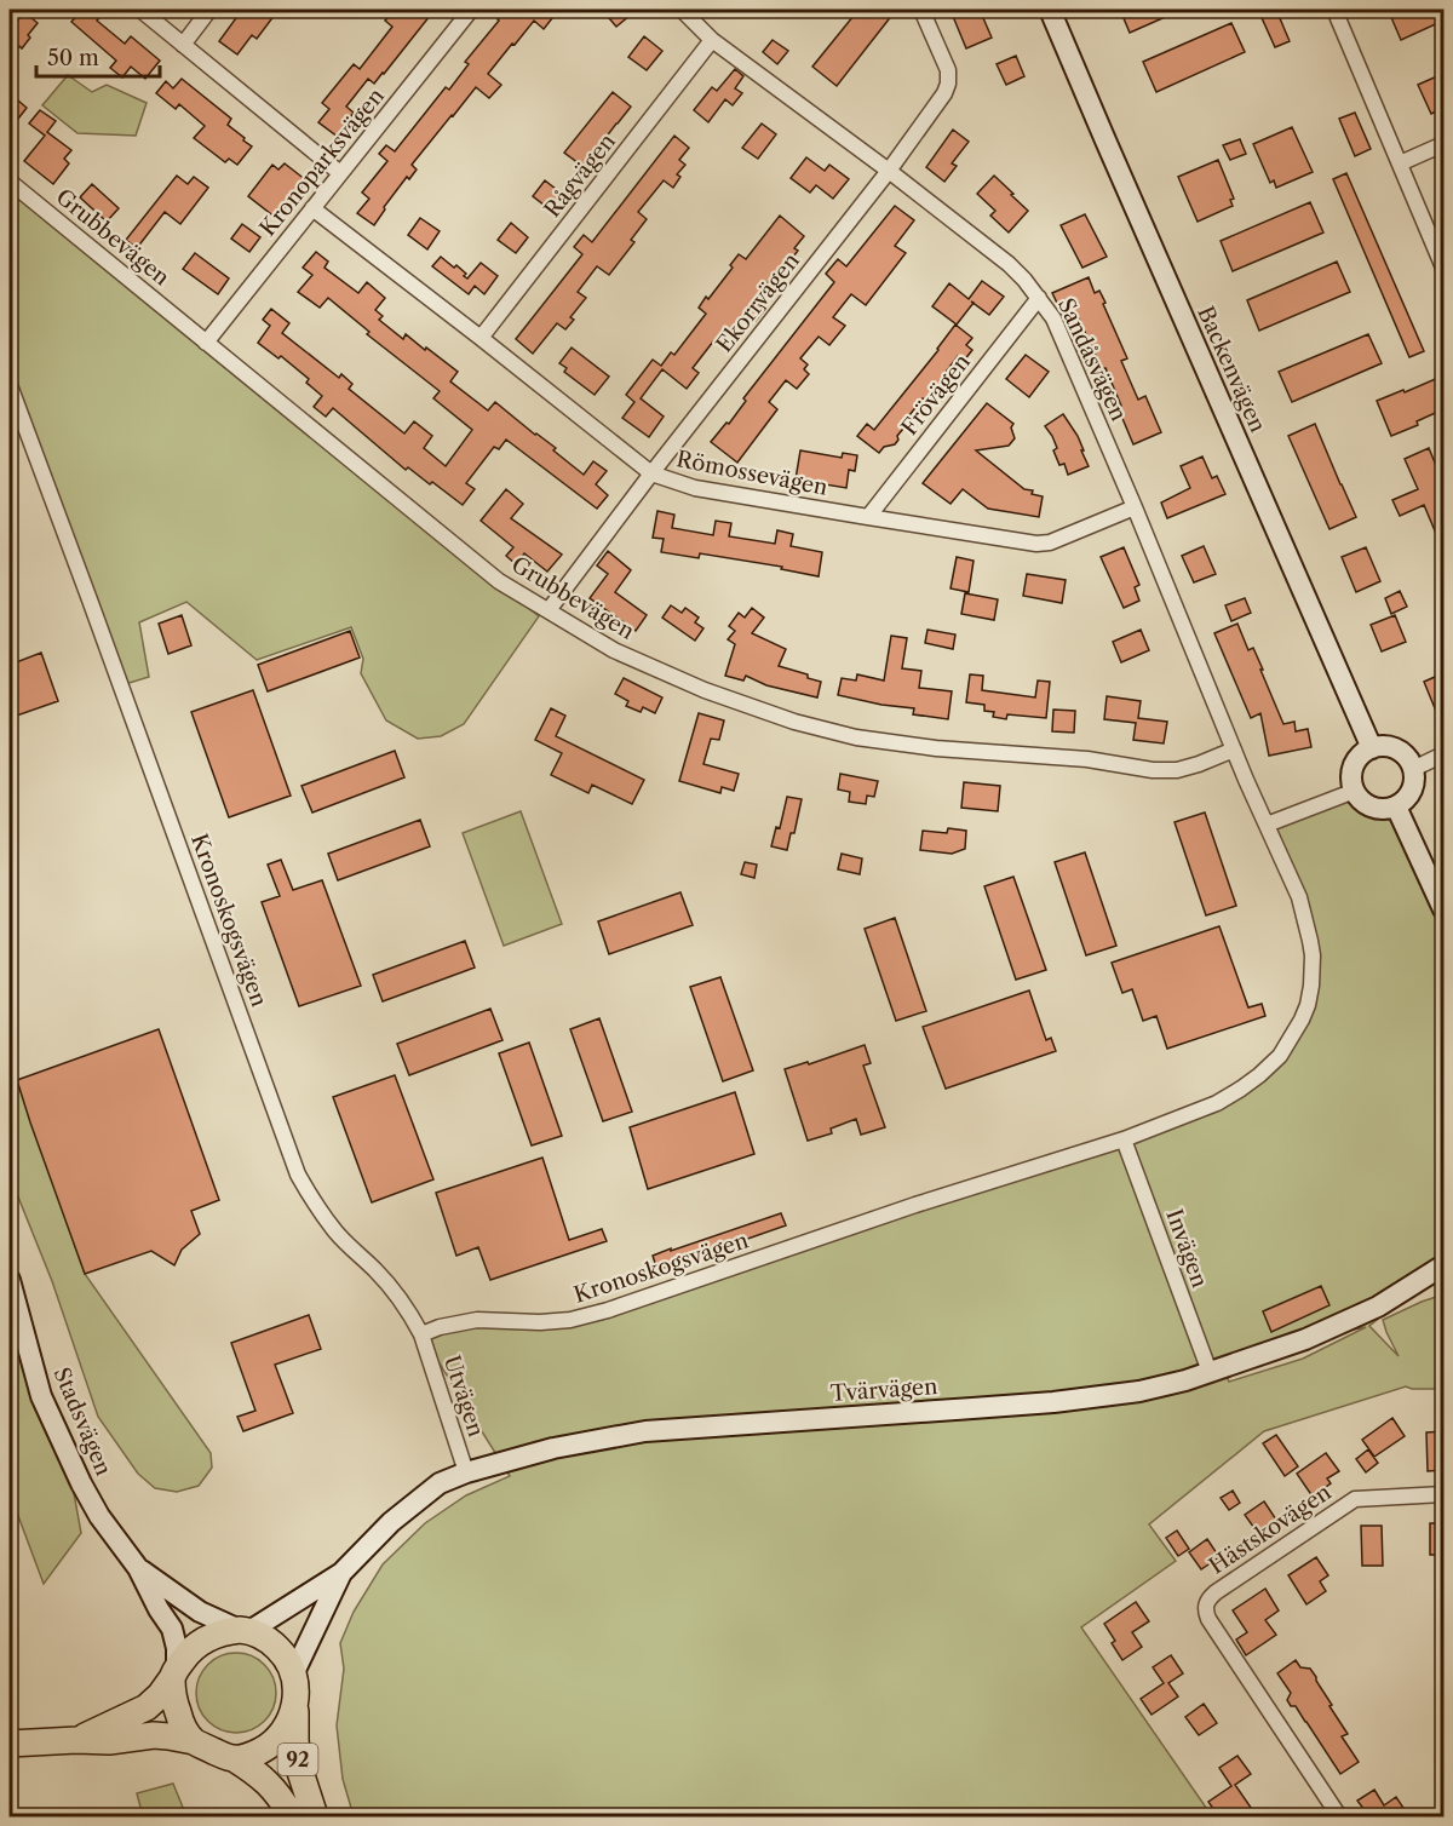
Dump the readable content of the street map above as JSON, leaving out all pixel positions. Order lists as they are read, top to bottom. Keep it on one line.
{"streets":{"highway":["92"],"street":["Kronoparksvägen","Rågvägen","Grubbevägen","Ekorrvägen","Sandåsvägen","Backenvägen","Frövägen","Römossevägen","Kronoskogsvägen","Invägen","Tvärvägen","Utvägen","Stadsvägen","Hästskovägen"]},"crossings":[["Kronoparksvägen","Grubbevägen"],["Kronoparksvägen","Römossevägen"],["Rågvägen","Sandåsvägen"],["Rågvägen","Römossevägen"],["Grubbevägen","Ekorrvägen"],["Grubbevägen","Sandåsvägen"],["Ekorrvägen","Sandåsvägen"],["Ekorrvägen","Römossevägen"],["Sandåsvägen","Frövägen"],["Sandåsvägen","Römossevägen"],["Sandåsvägen","Kronoskogsvägen"],["Frövägen","Römossevägen"],["Kronoskogsvägen","Invägen"],["Kronoskogsvägen","Utvägen"],["Invägen","Tvärvägen"],["Tvärvägen","Utvägen"],["Tvärvägen","Stadsvägen"],["Tvärvägen","92"],["Stadsvägen","92"]],"scale_bar":"50 m"}
